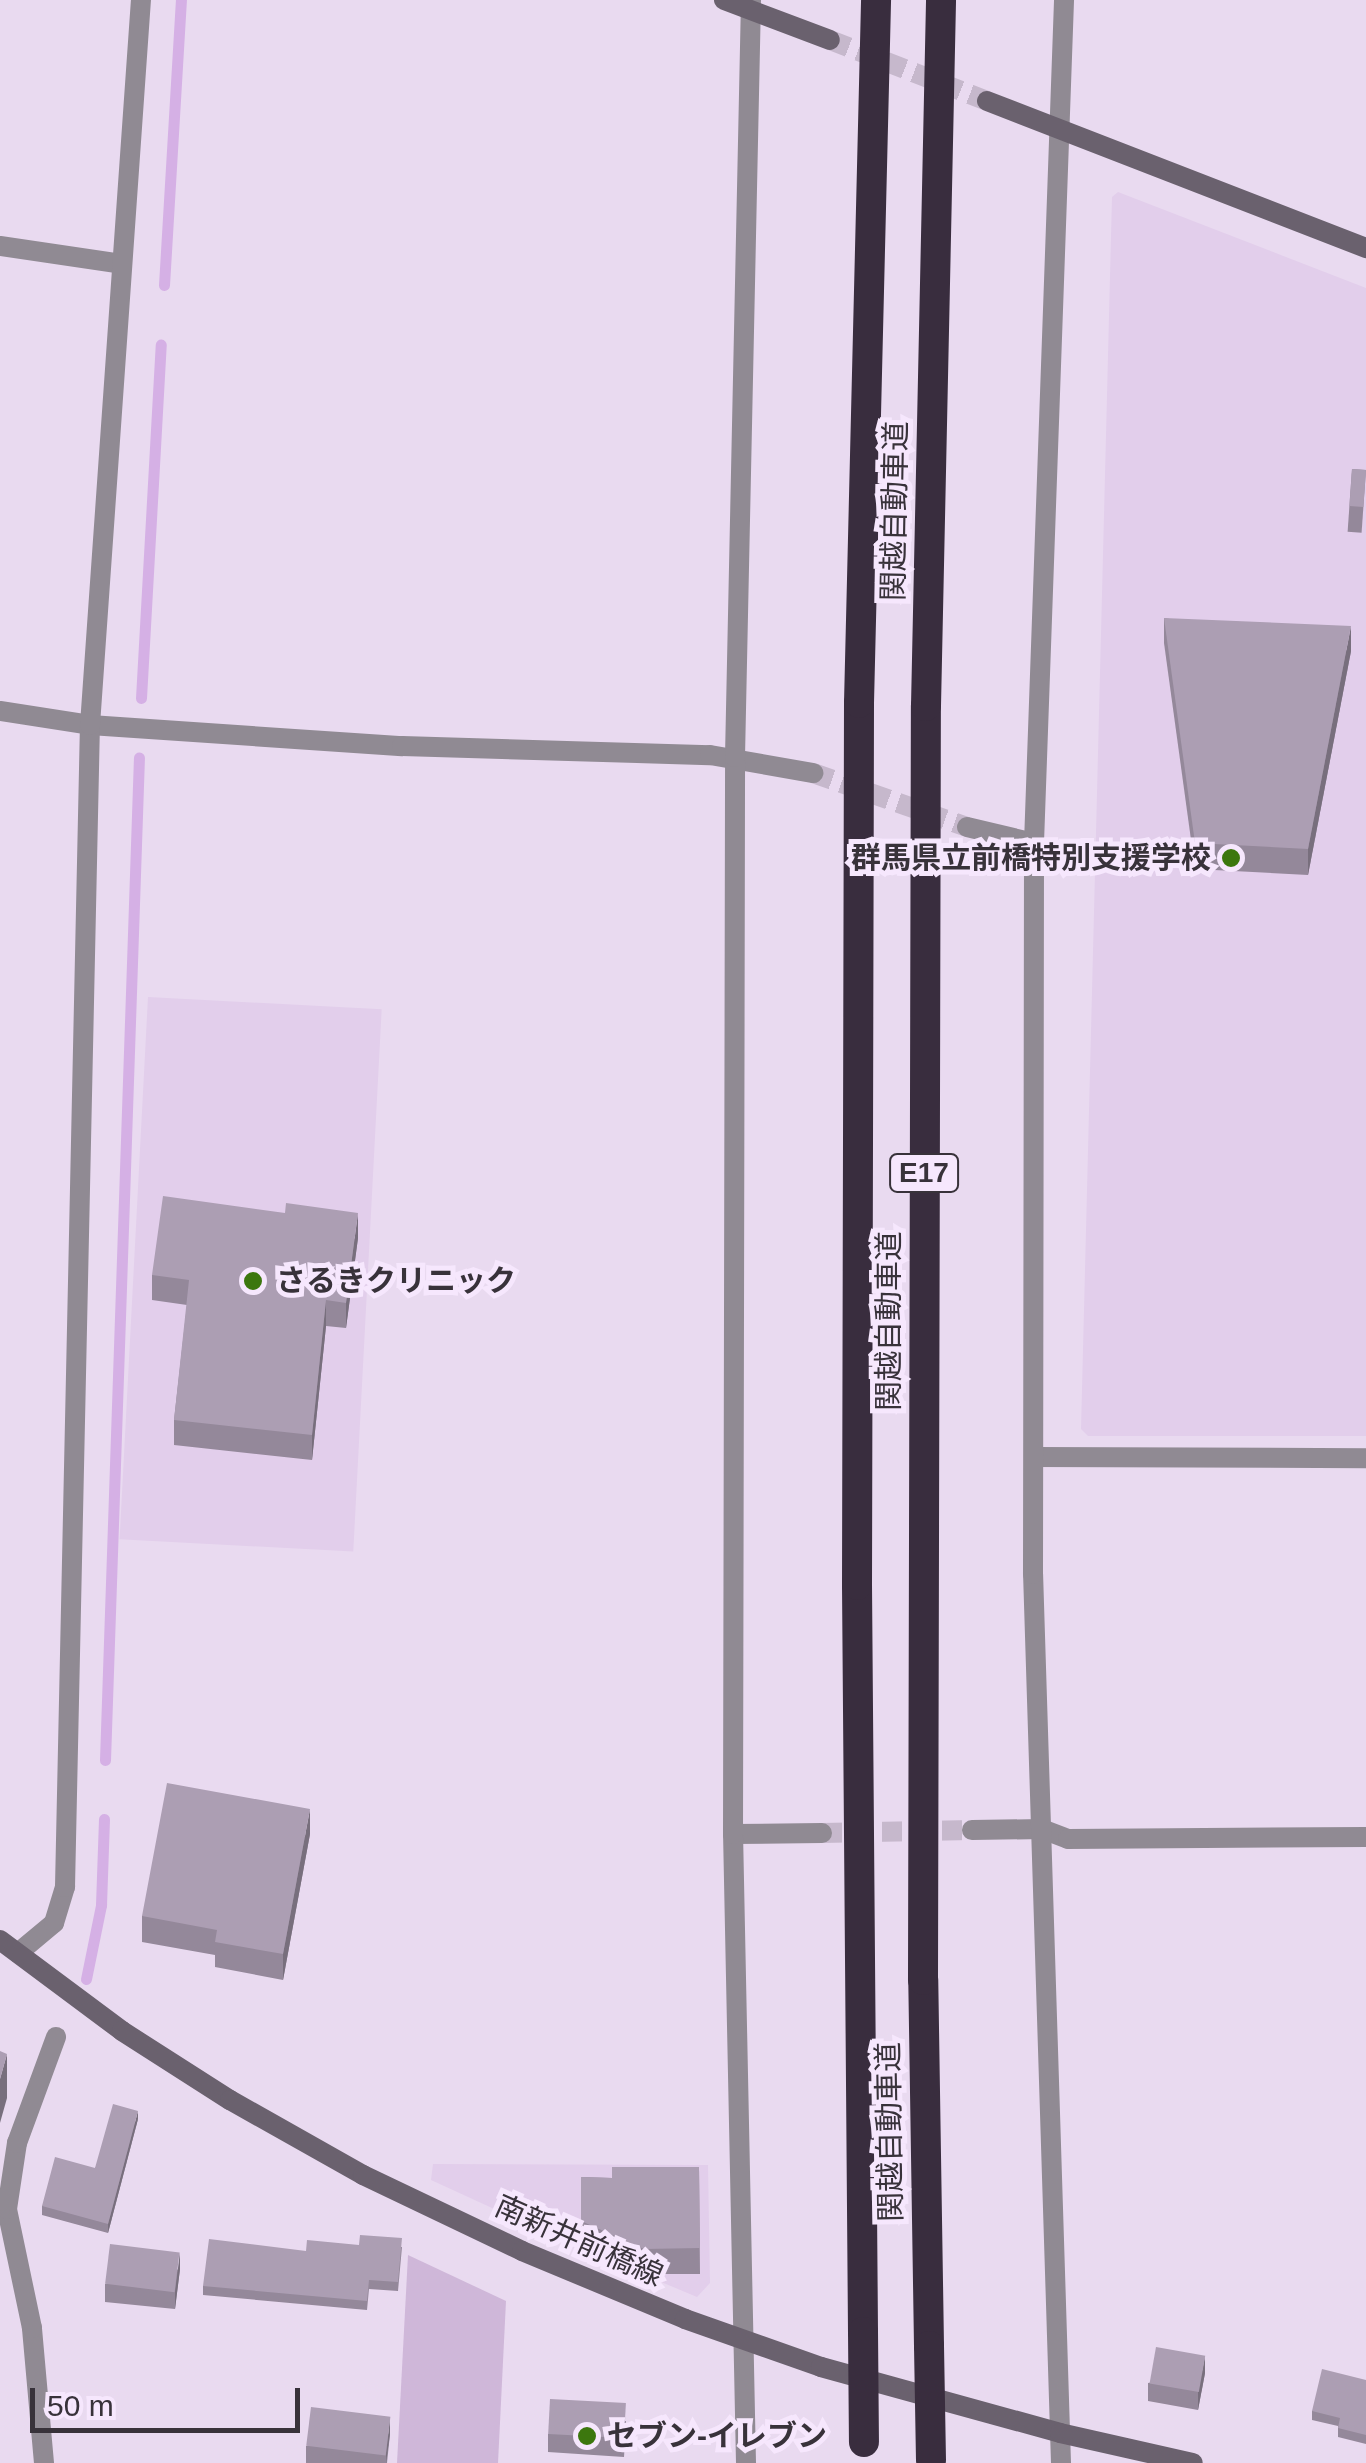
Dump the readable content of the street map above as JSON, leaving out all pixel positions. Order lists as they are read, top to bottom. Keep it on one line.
{"streets":{"highway":["関越自動車道","E17"],"main road":["南新井前橋線"]},"places":["群馬県立前橋特別支援学校","さるきクリニック","セブン-イレブン"],"scale_bar":"50 m"}
